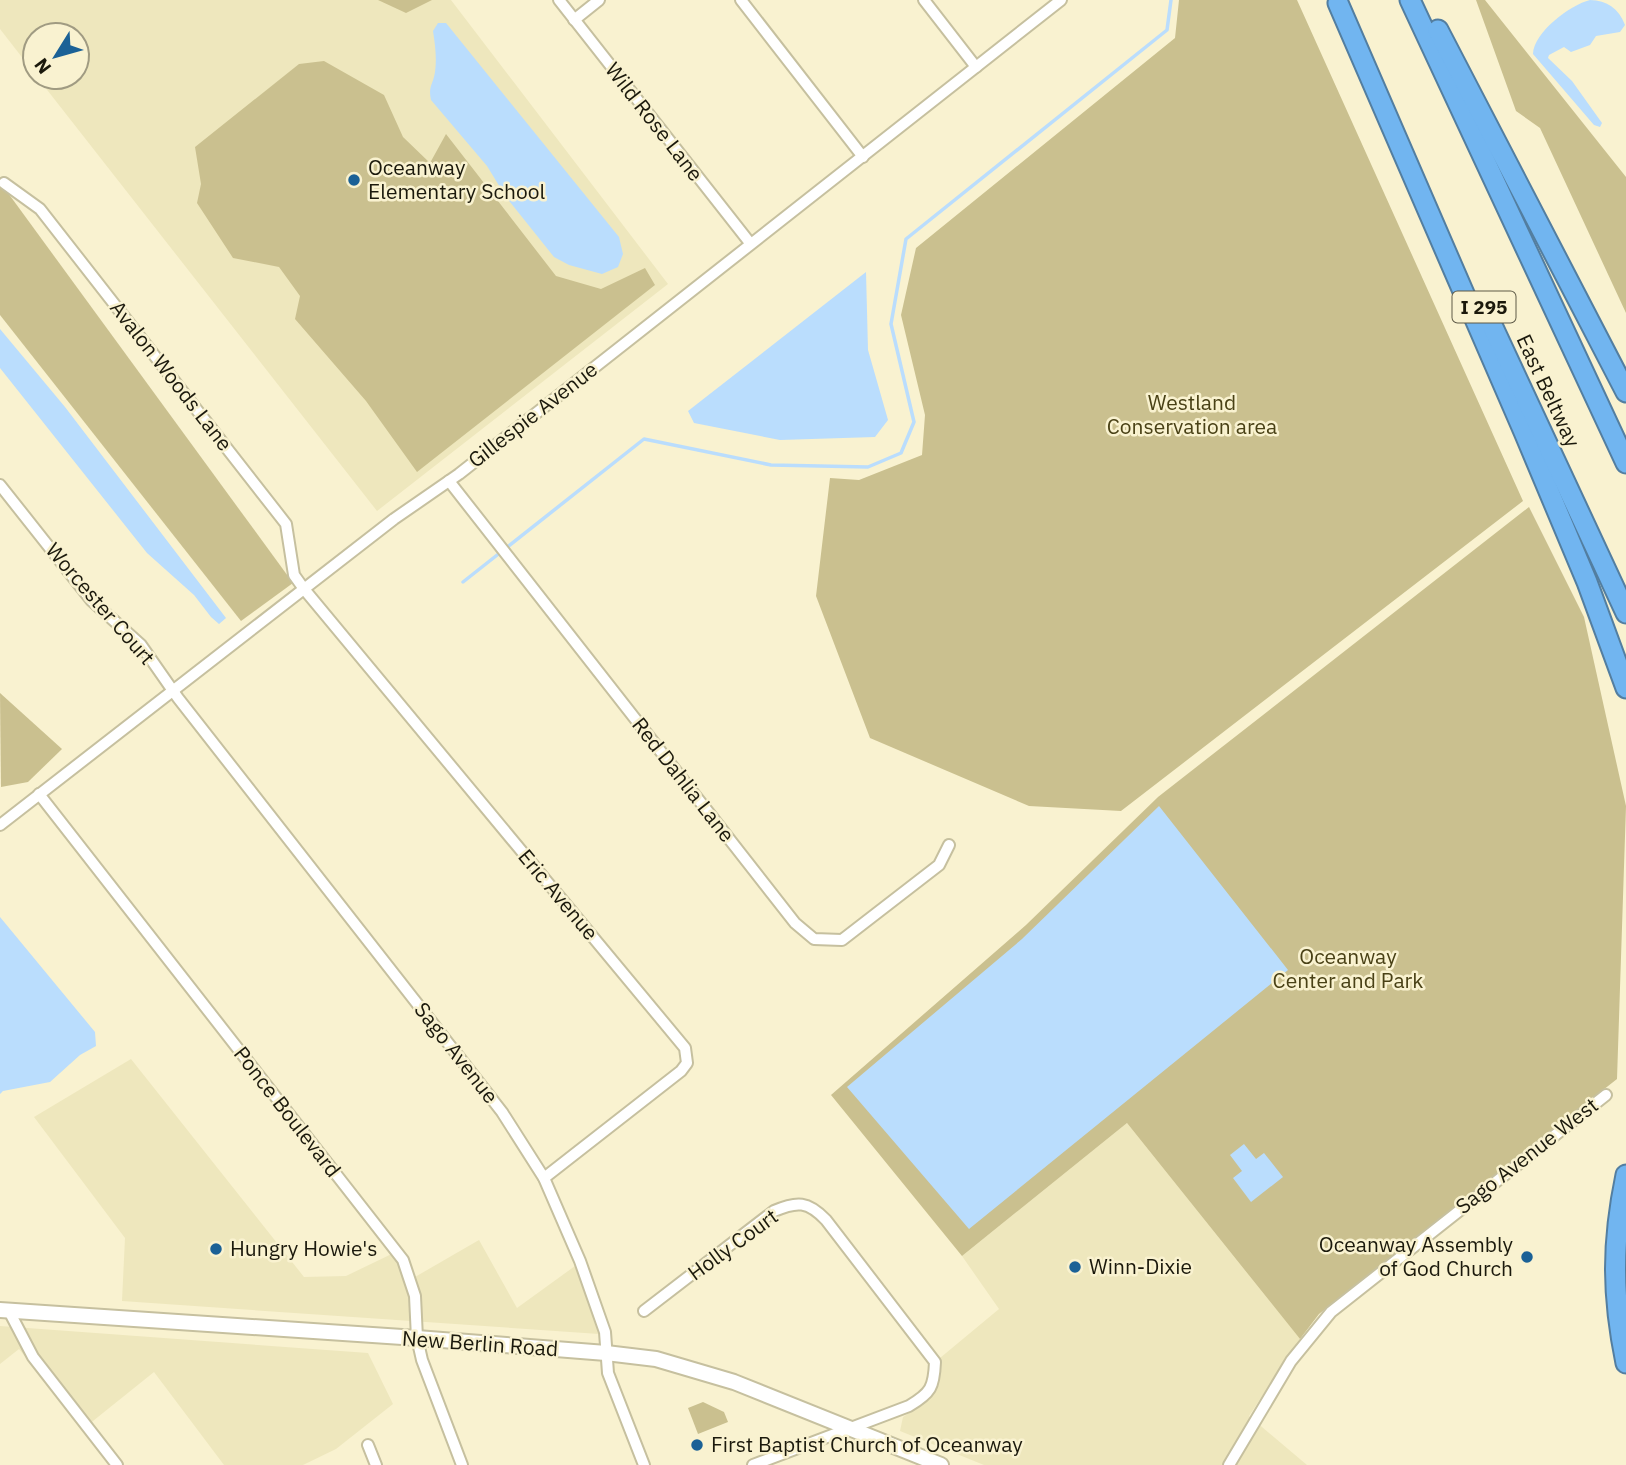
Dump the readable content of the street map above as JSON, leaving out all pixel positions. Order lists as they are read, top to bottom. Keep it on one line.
{"streets":{"highway":["I 295","East Beltway"],"street":["Wild Rose Lane","Avalon Woods Lane","Gillespie Avenue","Worcester Court","Red Dahlia Lane","Eric Avenue","Sago Avenue","Ponce Boulevard","Sago Avenue West","Holly Court","New Berlin Road"]},"crossings":[["Wild Rose Lane","Gillespie Avenue"],["Avalon Woods Lane","Gillespie Avenue"],["Avalon Woods Lane","Eric Avenue"],["Gillespie Avenue","Worcester Court"],["Gillespie Avenue","Red Dahlia Lane"],["Gillespie Avenue","Eric Avenue"],["Gillespie Avenue","Sago Avenue"],["Gillespie Avenue","Ponce Boulevard"],["Worcester Court","Sago Avenue"],["Eric Avenue","Sago Avenue"],["Sago Avenue","New Berlin Road"],["Ponce Boulevard","New Berlin Road"],["Holly Court","New Berlin Road"]],"parks":["Westland Conservation area","Oceanway Center and Park"],"places":["Oceanway Elementary School","Hungry Howie's","Oceanway Assembly of God Church","Winn-Dixie","First Baptist Church of Oceanway"],"north":"bottom left"}
